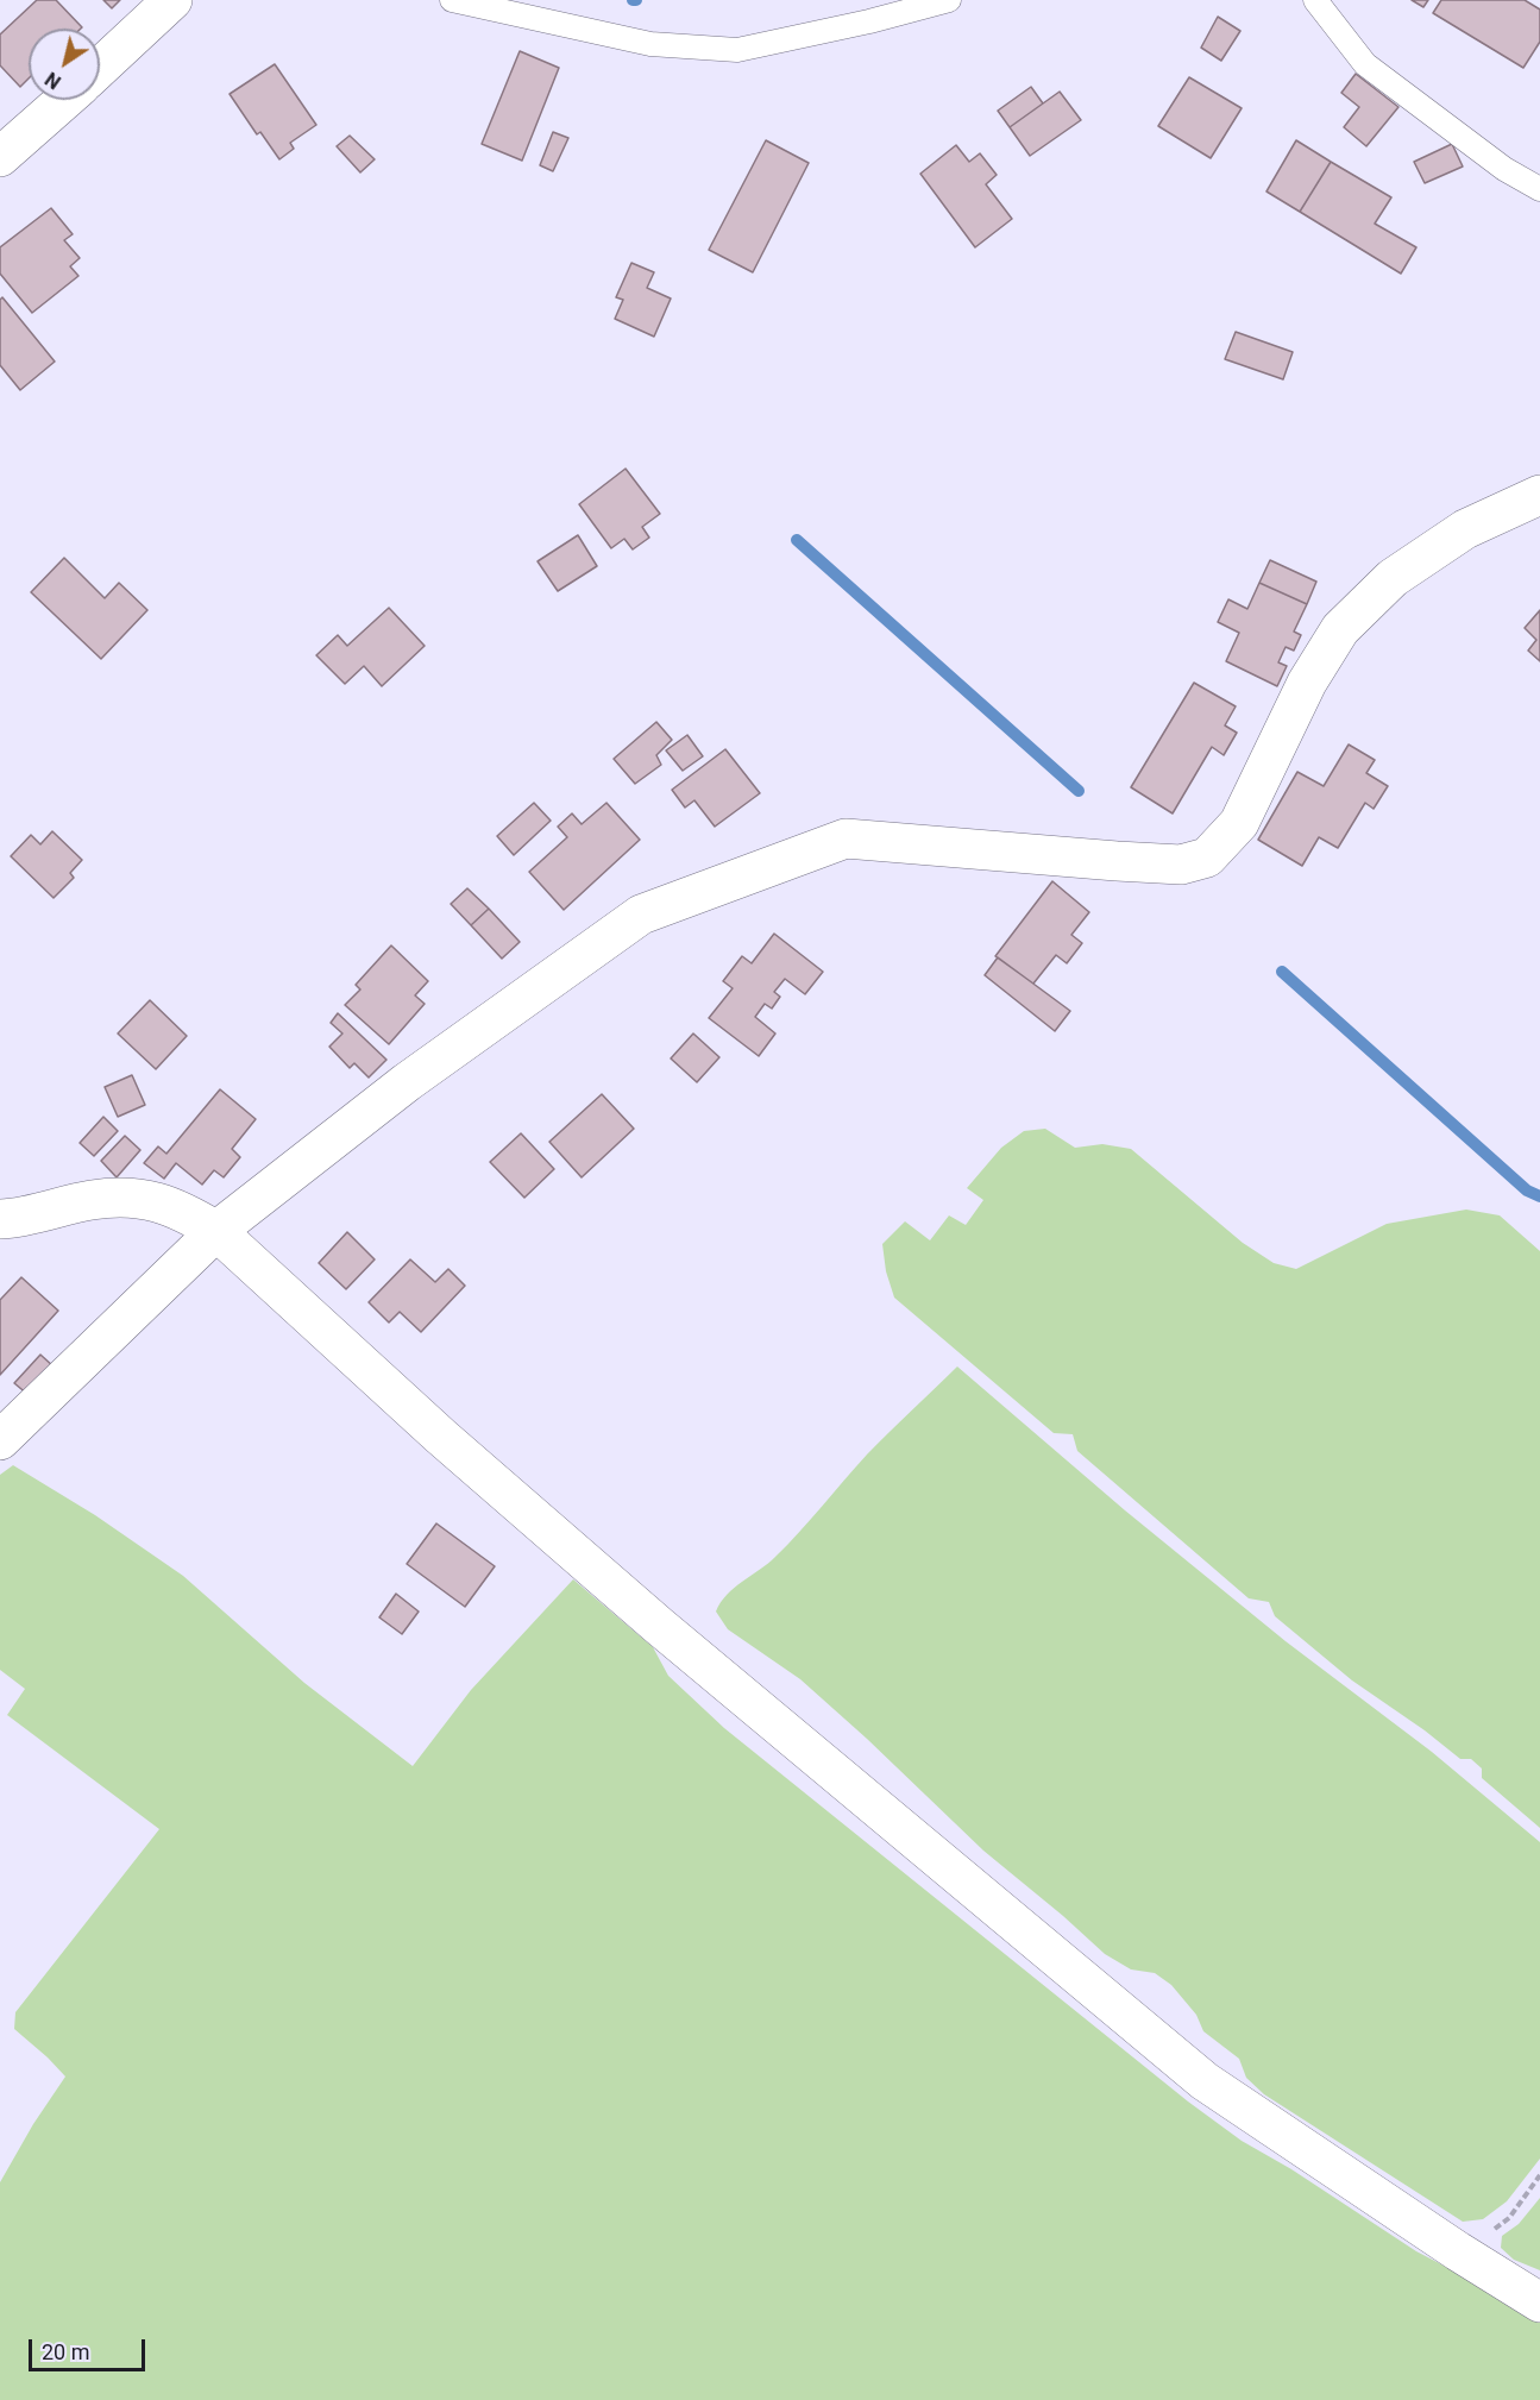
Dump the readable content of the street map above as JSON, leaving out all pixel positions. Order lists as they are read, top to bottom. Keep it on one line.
{"scale_bar":"20 m","north":"bottom left"}
